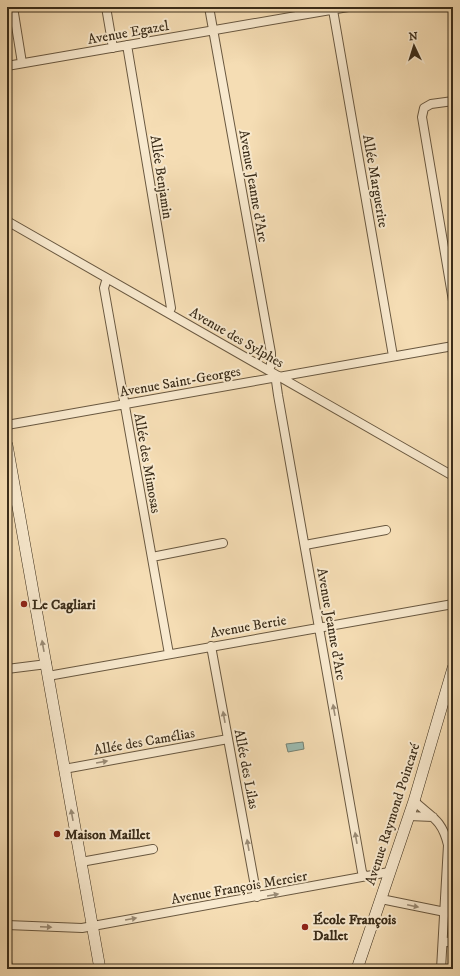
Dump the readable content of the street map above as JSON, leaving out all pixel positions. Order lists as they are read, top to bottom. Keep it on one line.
{"streets":{"street":["Avenue Egazel","Allée Benjamin","Allée Marguerite","Avenue Jeanne d'Arc","Avenue des Sylphes","Avenue Saint-Georges","Allée des Mimosas","Avenue Bertie","Allée des Camélias","Allée des Lilas","Avenue Raymond Poincaré","Avenue François Mercier"]},"crossings":[["Avenue Egazel","Allée Benjamin"],["Avenue Egazel","Allée Marguerite"],["Avenue Egazel","Avenue Jeanne d'Arc"],["Allée Benjamin","Avenue des Sylphes"],["Allée Marguerite","Avenue Saint-Georges"],["Avenue Jeanne d'Arc","Avenue des Sylphes"],["Avenue Jeanne d'Arc","Avenue Saint-Georges"],["Avenue Jeanne d'Arc","Avenue Bertie"],["Avenue Jeanne d'Arc","Avenue François Mercier"],["Avenue des Sylphes","Avenue Saint-Georges"],["Avenue des Sylphes","Allée des Mimosas"],["Avenue Saint-Georges","Allée des Mimosas"],["Allée des Mimosas","Avenue Bertie"],["Avenue Bertie","Allée des Lilas"],["Allée des Camélias","Allée des Lilas"],["Allée des Lilas","Avenue François Mercier"],["Avenue Raymond Poincaré","Avenue François Mercier"]],"one_way":["Allée des Camélias","Allée des Lilas","Avenue François Mercier"],"places":["Le Cagliari","Maison Maillet","École François Dallet"],"north":"top"}
